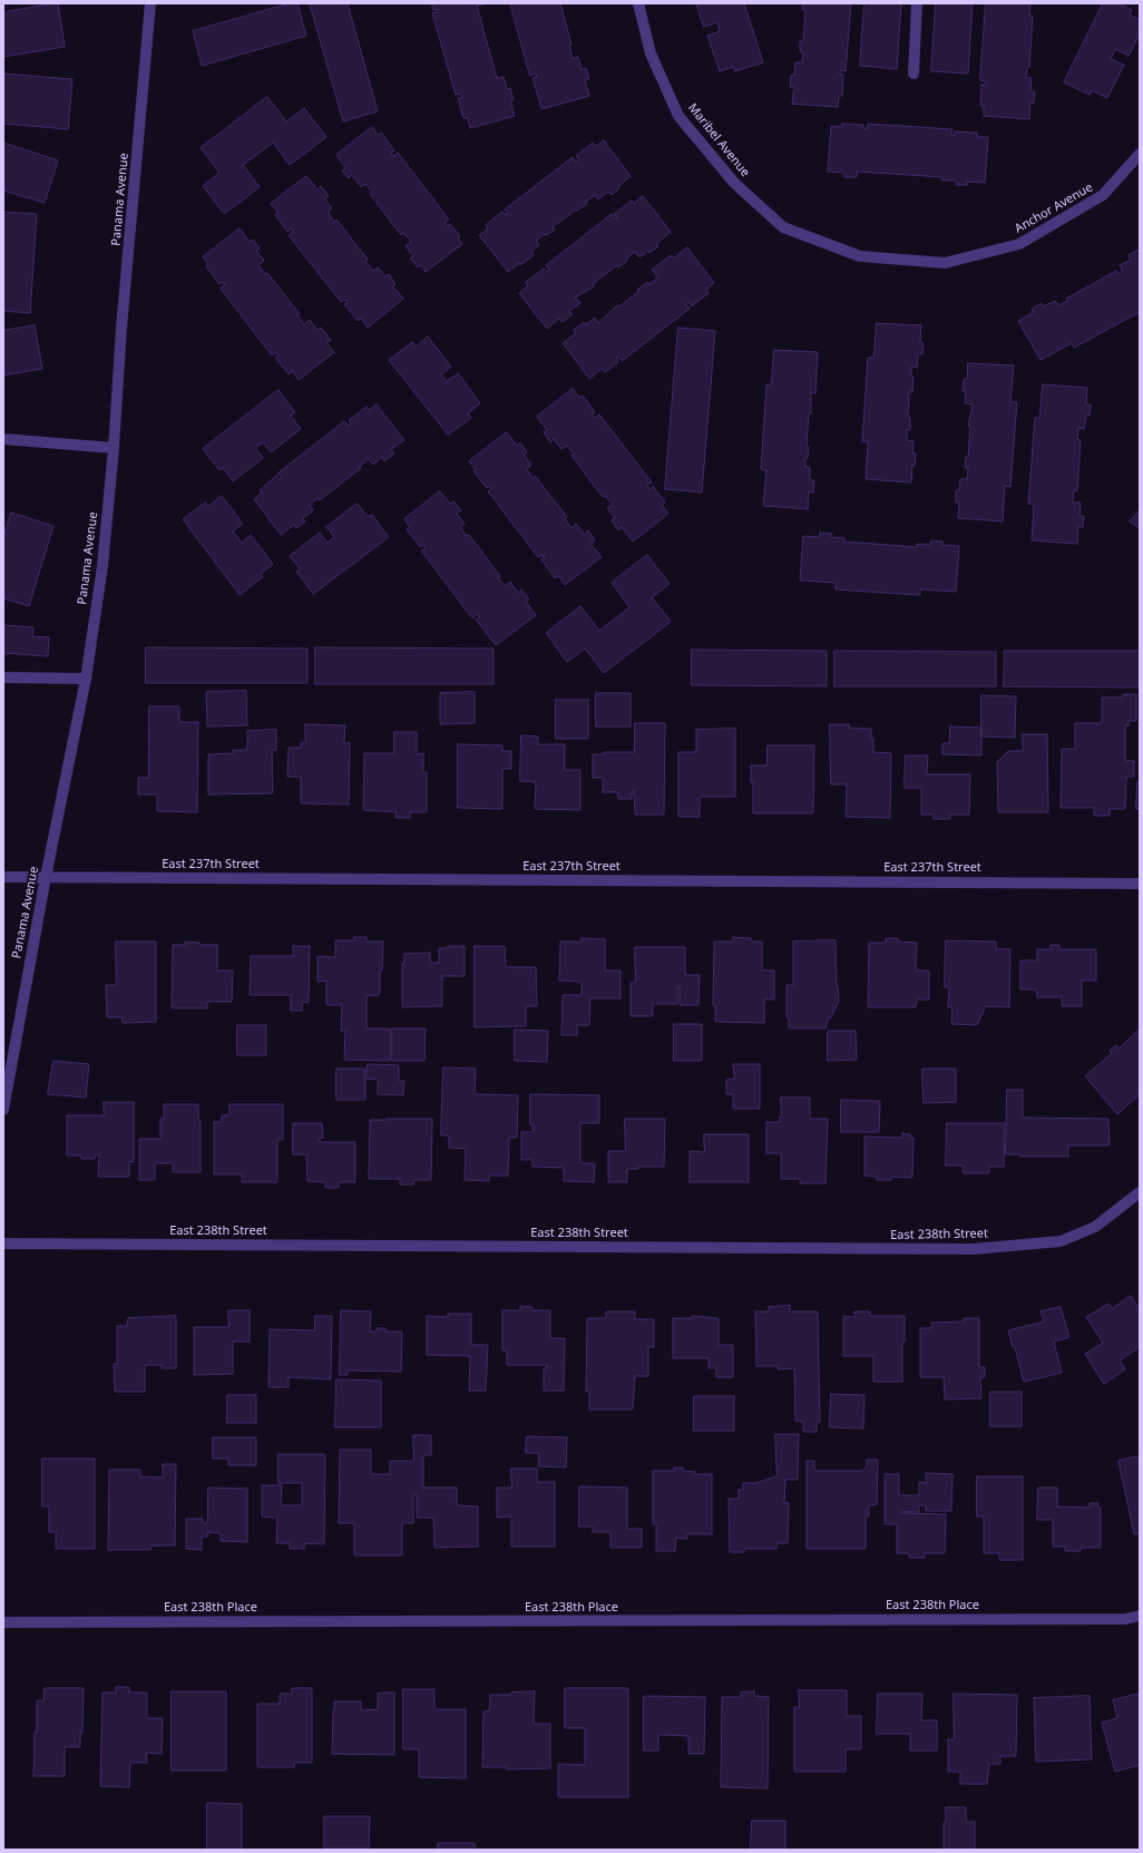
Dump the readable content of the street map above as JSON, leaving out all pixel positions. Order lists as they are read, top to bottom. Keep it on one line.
{"streets":{"street":["Maribel Avenue","Panama Avenue","Anchor Avenue","East 237th Street","East 238th Street","East 238th Place"]},"crossings":[["Maribel Avenue","Anchor Avenue"],["Panama Avenue","East 237th Street"]]}
